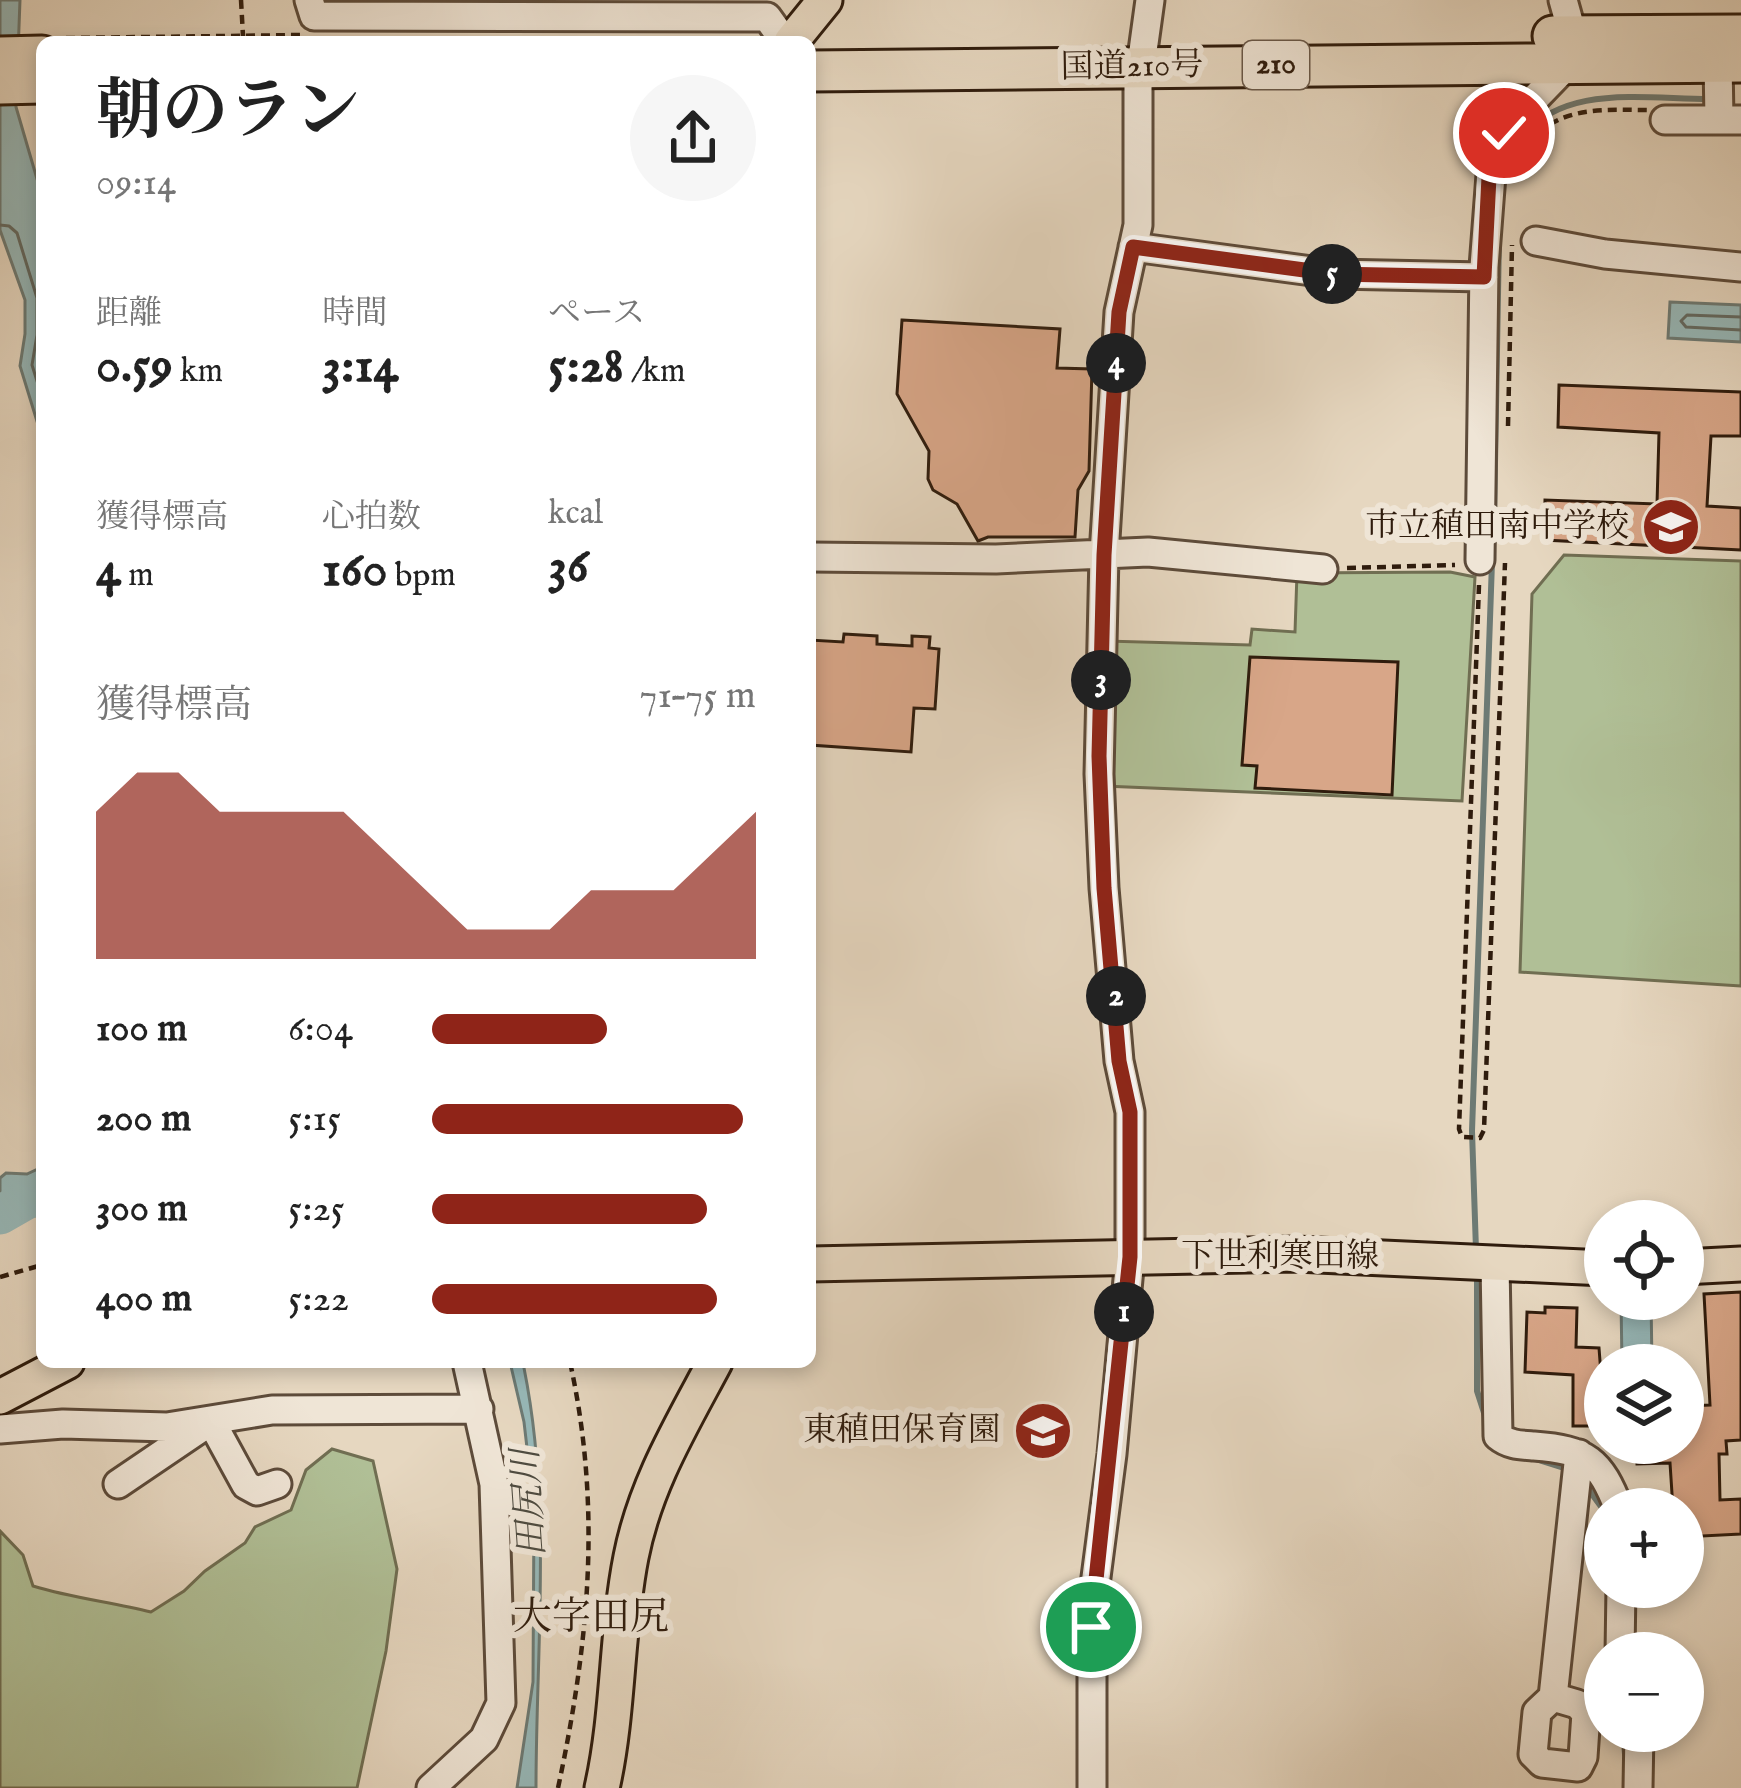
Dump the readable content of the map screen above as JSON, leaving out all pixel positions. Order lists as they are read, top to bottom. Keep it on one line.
{"streets":{"highway":["210","国道210号"],"main road":["下世利寒田線"]},"districts":["大字田尻"],"water":["田尻川"],"places":{"school or university":["市立稙田南中学校","東稙田保育園"]},"page":{"heading":["朝のラン","09:14"],"stats":[["距離","0.59 km"],["時間","3:14"],["ペース","5:28 /km"],["獲得標高","4 m"],["心拍数","160 bpm"],["kcal","36"]],"pins":["5","4","3","2","1"],"chart":["獲得標高","71–75 m"],"list":[{"name":"100 m","note":"6:04"},{"name":"200 m","note":"5:15"},{"name":"300 m","note":"5:25"},{"name":"400 m","note":"5:22"}],"map_buttons":["+","−"]}}
